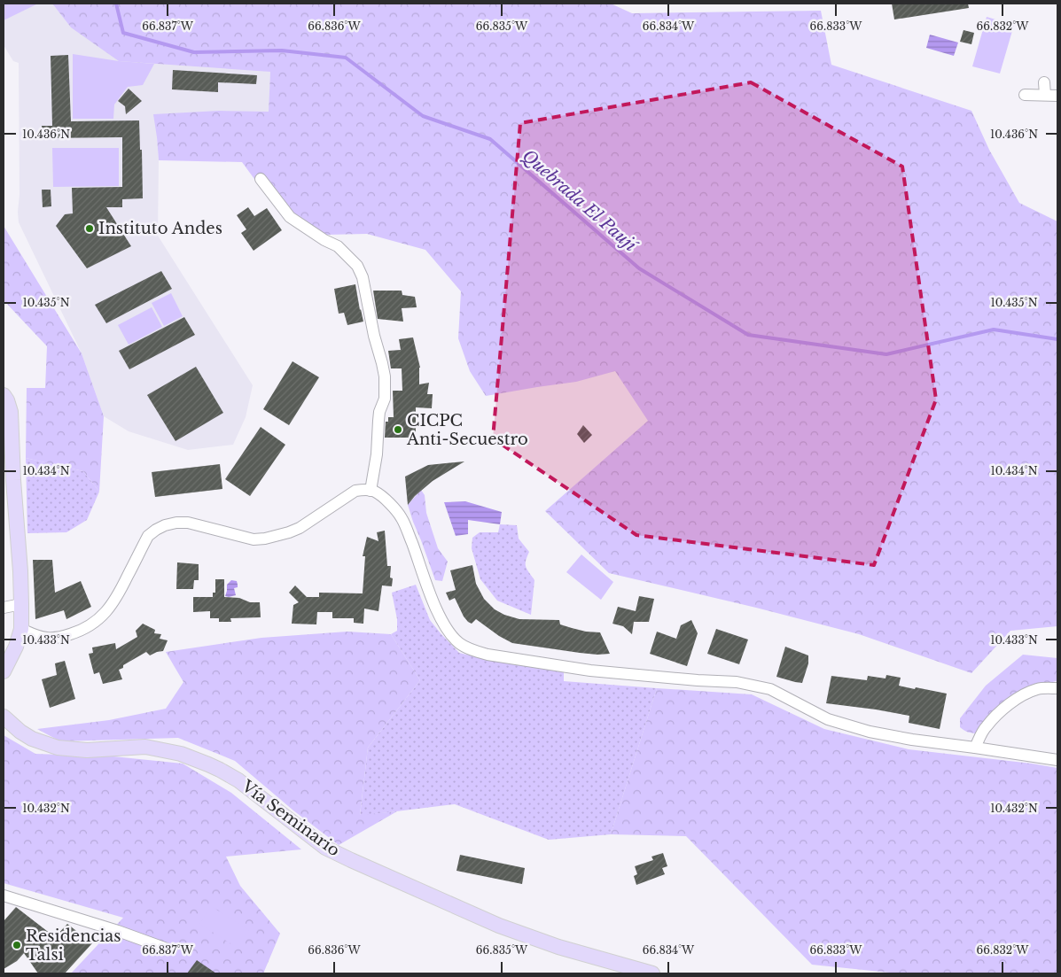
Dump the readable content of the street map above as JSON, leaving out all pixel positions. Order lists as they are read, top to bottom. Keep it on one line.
{"streets":{"main road":["Vía Seminario"]},"water":["Quebrada El Paují"],"places":["Instituto Andes","CICPC Anti-Secuestro","Residencias Talsi"],"coordinates":["66.837°W","66.836°W","66.835°W","66.834°W","66.833°W","66.832°W","10.436°N","10.435°N","10.434°N","10.433°N","10.432°N"]}
